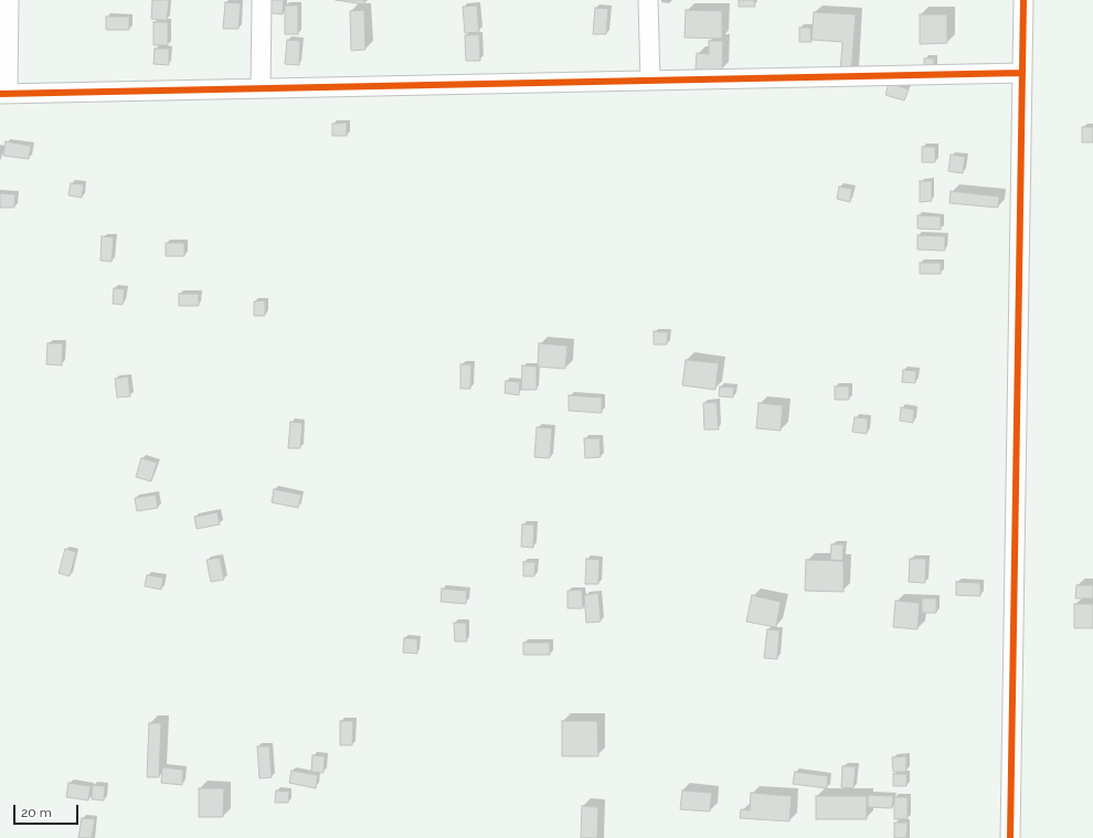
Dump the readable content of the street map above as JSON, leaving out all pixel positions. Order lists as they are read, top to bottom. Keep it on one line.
{"scale_bar":"20 m"}
